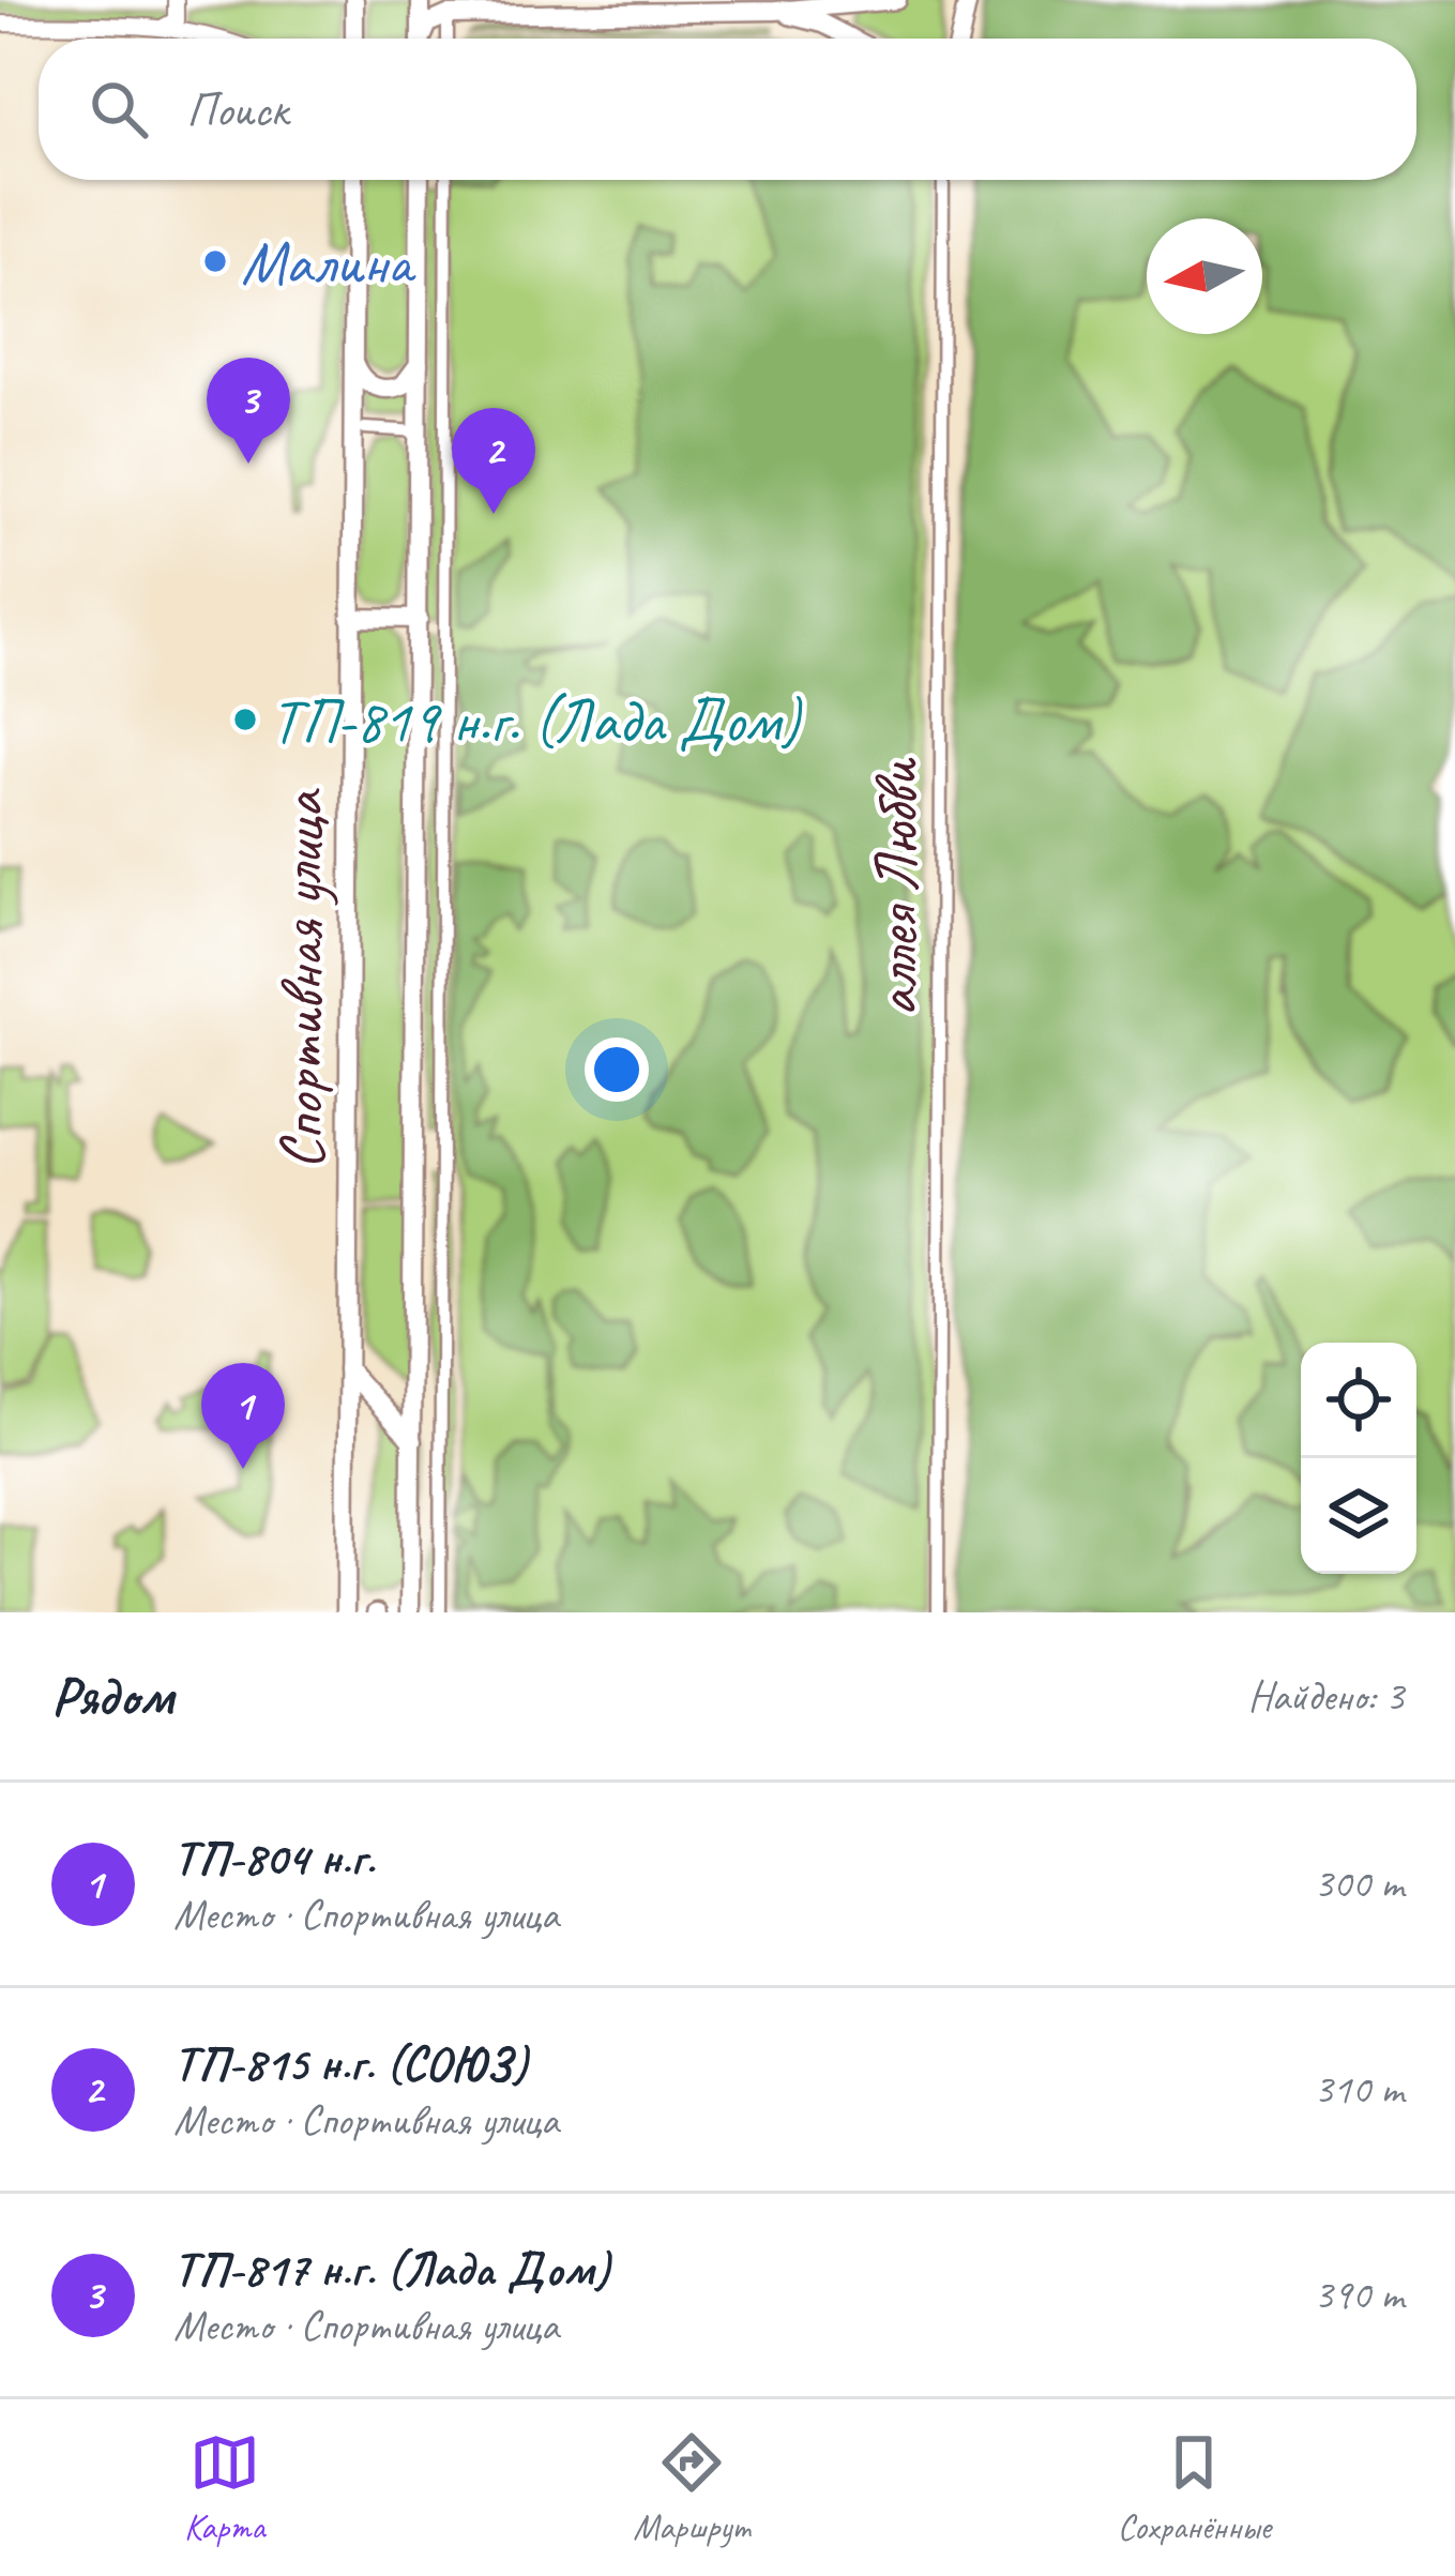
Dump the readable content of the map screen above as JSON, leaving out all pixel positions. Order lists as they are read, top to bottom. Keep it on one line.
{"streets":{"main road":["Спортивная улица"],"street":["аллея Любви"]},"places":["Малина","ТП-819 н.г. (Лада Дом)"],"north":"left","page":{"search":"Поиск","pins":["3","2","1"],"heading":["Рядом","Найдено: 3"],"list":[{"mark":"1","name":"ТП-804 н.г.","note":"Место · Спортивная улица","value":"300 m"},{"mark":"2","name":"ТП-815 н.г. (СОЮЗ)","note":"Место · Спортивная улица","value":"310 m"},{"mark":"3","name":"ТП-817 н.г. (Лада Дом)","note":"Место · Спортивная улица","value":"390 m"}],"nav":["Карта","Маршрут","Сохранённые"]}}
